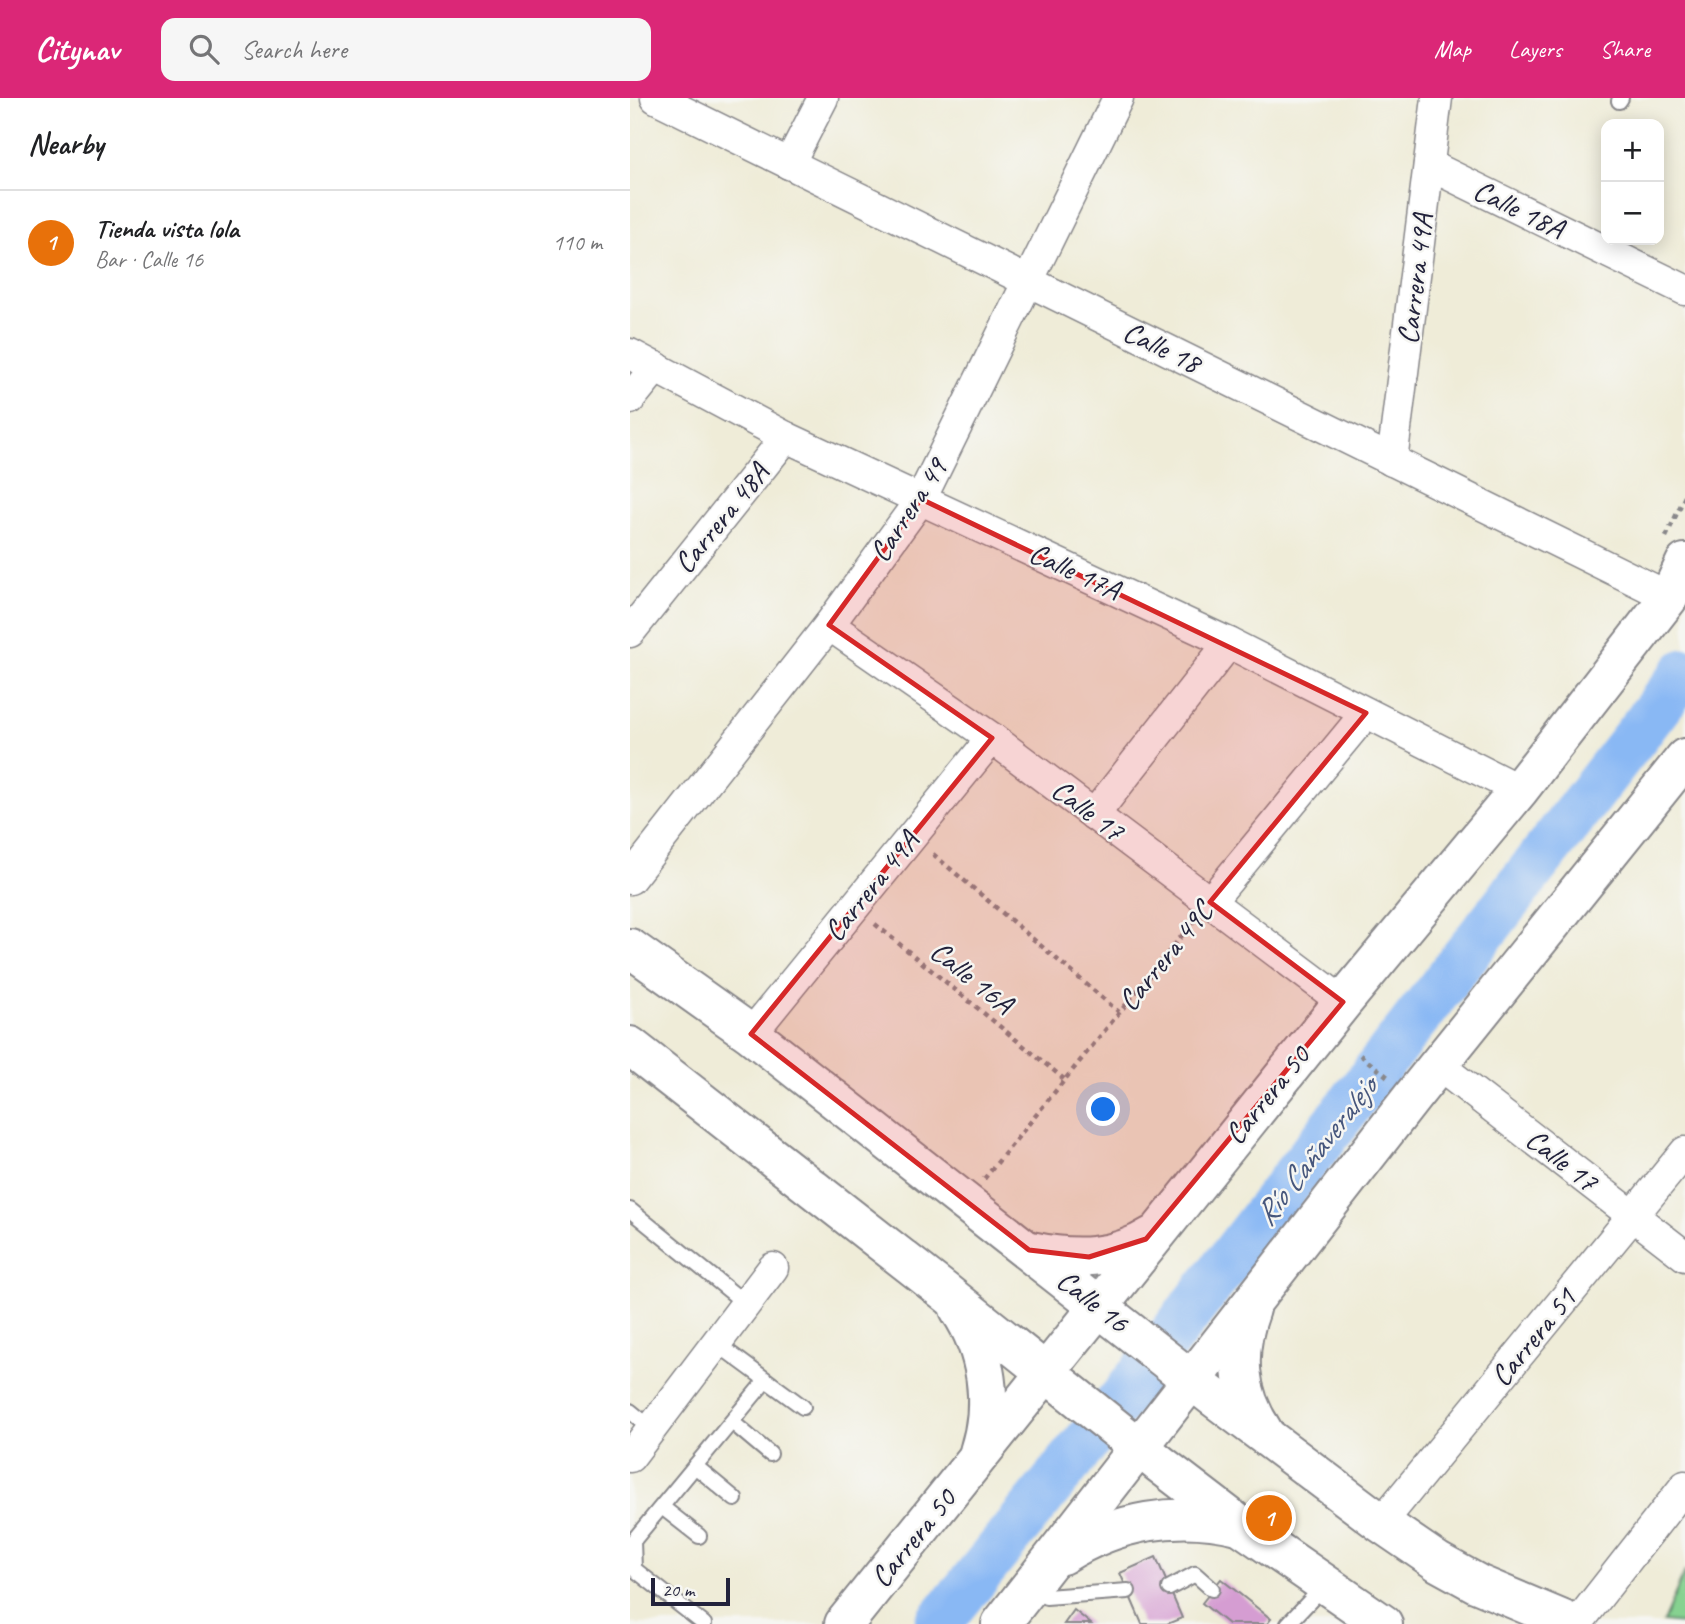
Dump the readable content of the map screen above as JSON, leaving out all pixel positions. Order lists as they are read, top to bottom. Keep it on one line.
{"streets":{"main road":["Carrera 50","Calle 16"],"street":["Calle 18A","Carrera 49A","Calle 18","Carrera 49","Carrera 48A","Calle 17A","Calle 17","Carrera 49C","Carrera 51"],"path":["Calle 16A"]},"crossings":[["Calle 18A","Carrera 49A"],["Carrera 49A","Calle 18"],["Carrera 49A","Calle 17"],["Carrera 49A","Calle 16A"],["Carrera 49A","Calle 16"],["Calle 18","Carrera 49"],["Calle 18","Carrera 50"],["Carrera 49","Calle 17A"],["Carrera 49","Calle 17"],["Carrera 48A","Calle 17A"],["Calle 17A","Carrera 49C"],["Calle 17A","Carrera 50"],["Calle 17","Carrera 49C"],["Calle 17","Carrera 50"],["Calle 17","Carrera 51"],["Carrera 49C","Calle 16A"],["Carrera 49C","Calle 16"],["Carrera 50","Calle 16"],["Calle 16","Carrera 51"]],"water":["Río Cañaveralejo"],"scale_bar":"20 m","page":{"header":"Citynav","search":"Search here","nav":["Map","Layers","Share"],"heading":"Nearby","map_buttons":["+","−"],"list":[{"mark":"1","name":"Tienda vista lola","note":"Bar · Calle 16","value":"110 m"}],"pins":"1","scale":"20 m"}}
